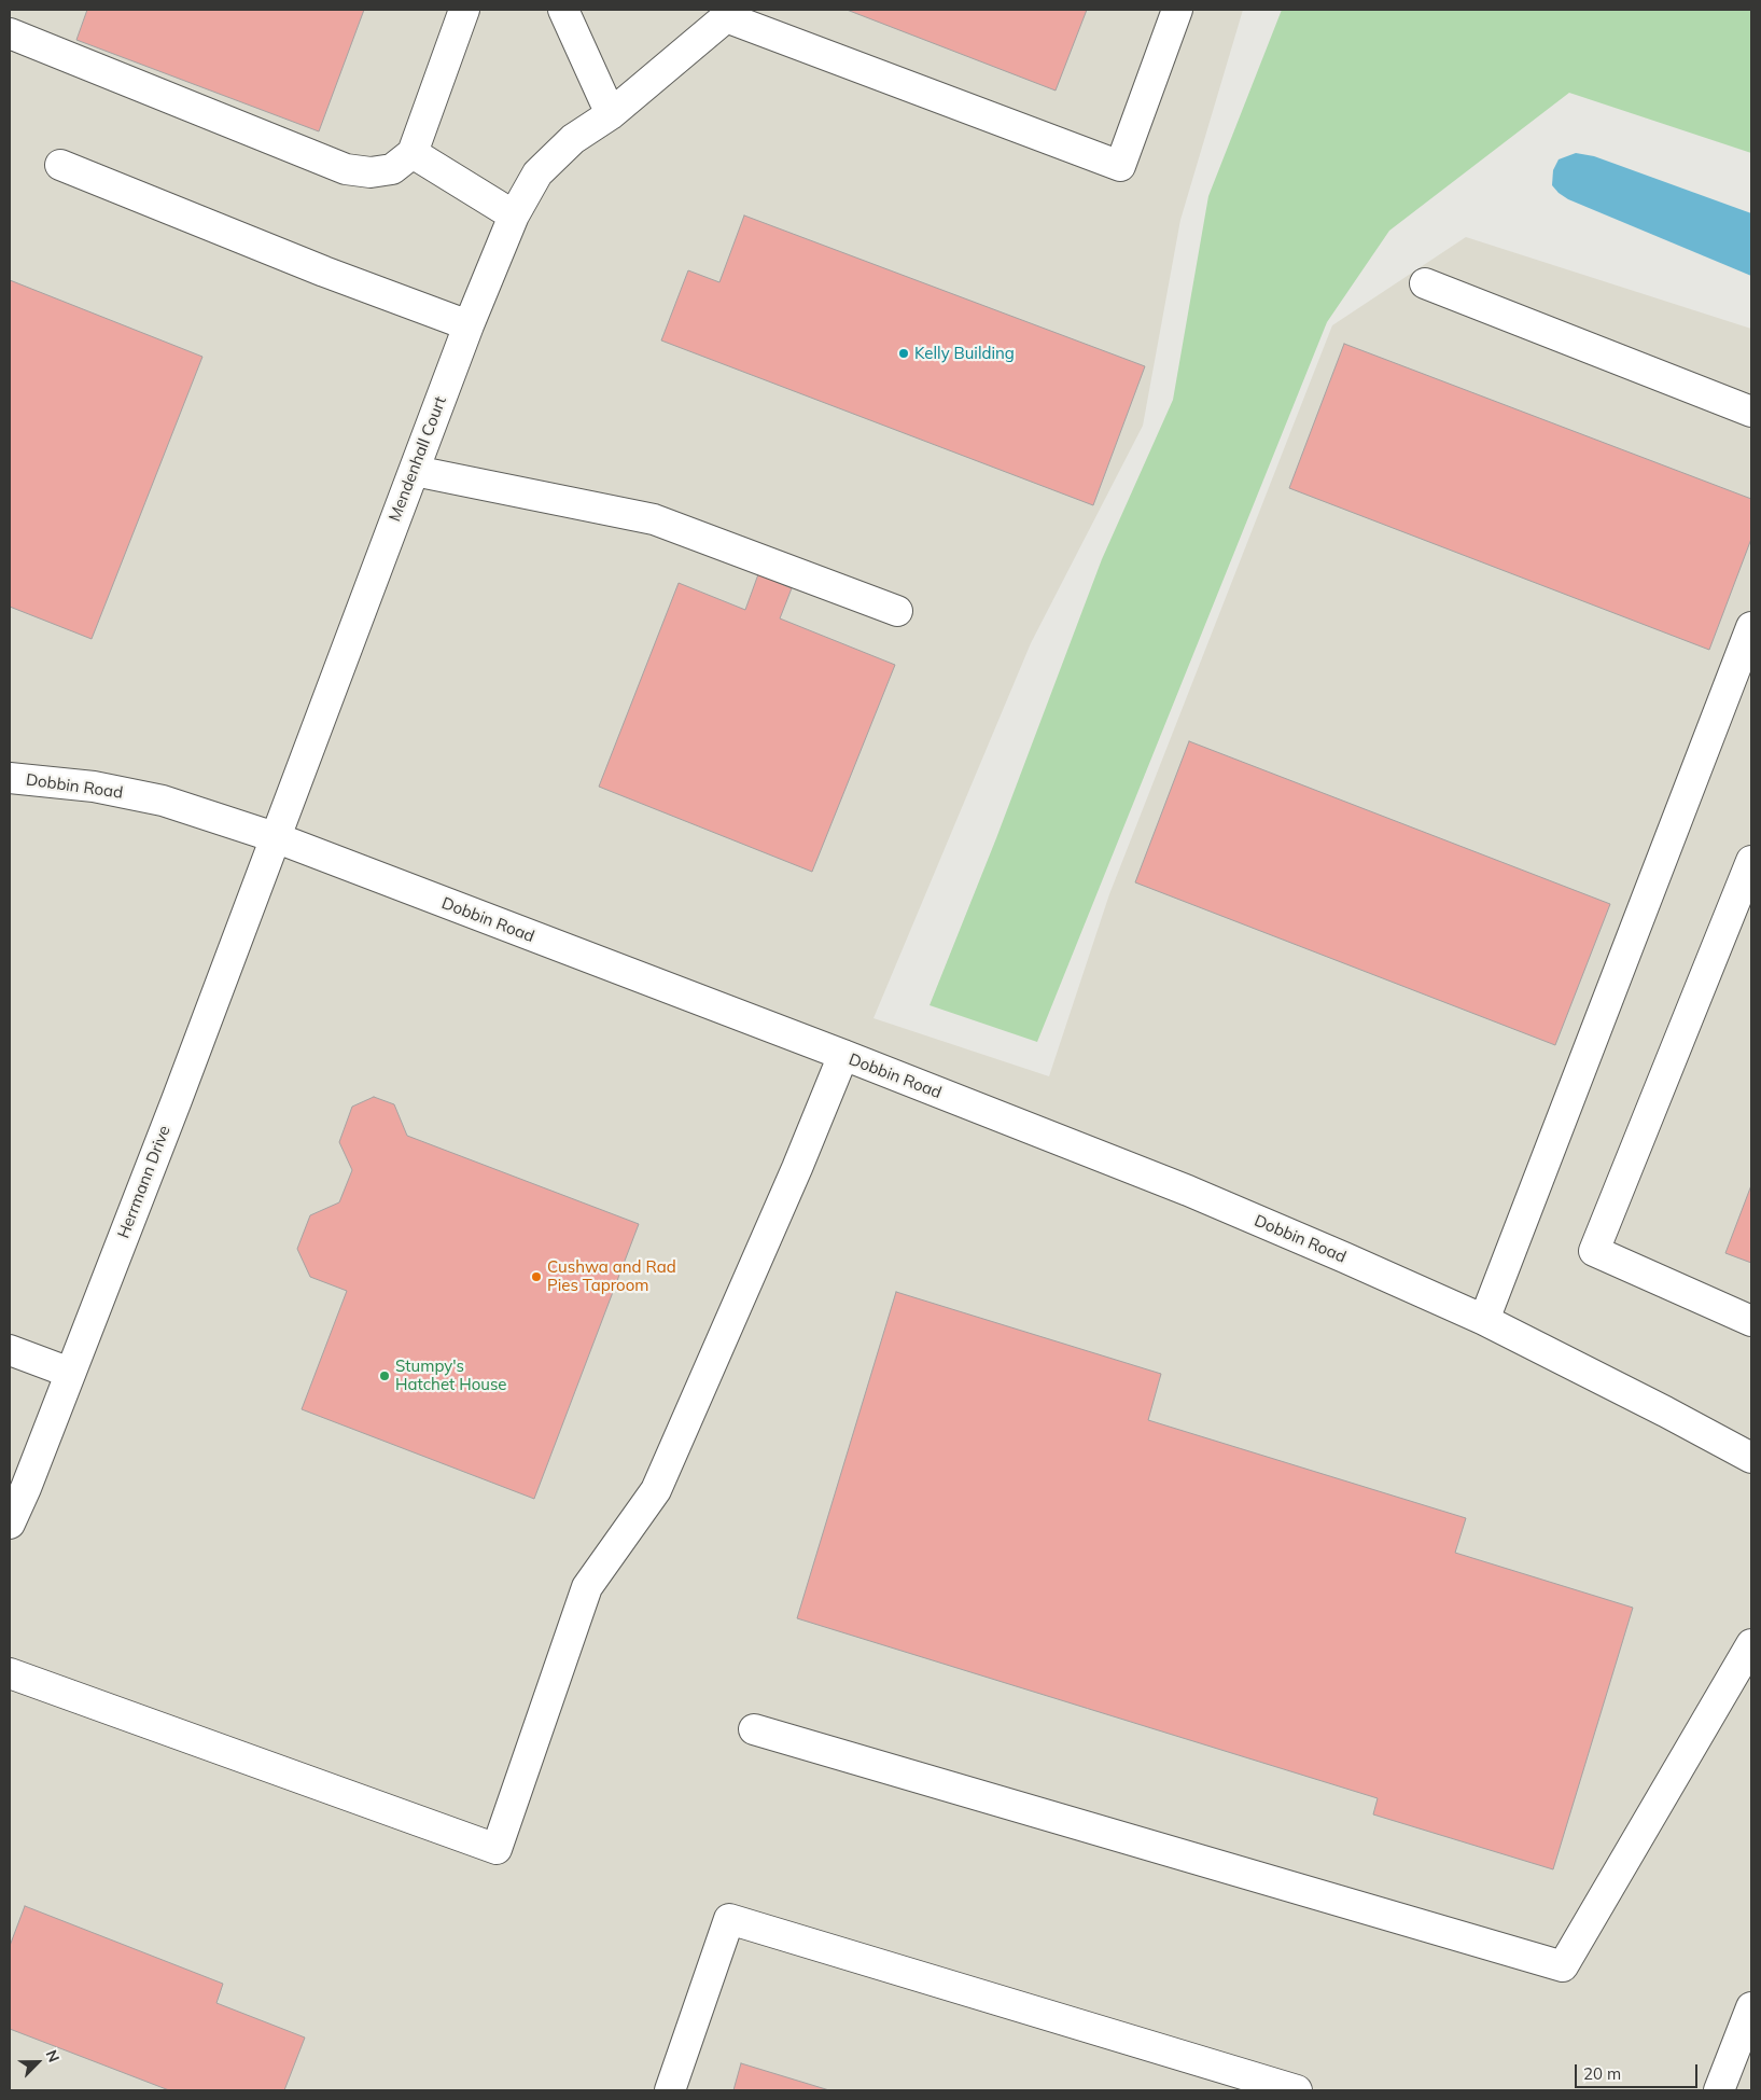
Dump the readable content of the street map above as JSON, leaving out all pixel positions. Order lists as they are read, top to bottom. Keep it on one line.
{"streets":{"street":["Mendenhall Court","Dobbin Road","Herrmann Drive"]},"crossings":[["Mendenhall Court","Dobbin Road"],["Mendenhall Court","Herrmann Drive"],["Dobbin Road","Herrmann Drive"]],"places":["Kelly Building","Cushwa and Rad Pies Taproom","Stumpy's Hatchet House"],"scale_bar":"20 m","north":"top right"}
